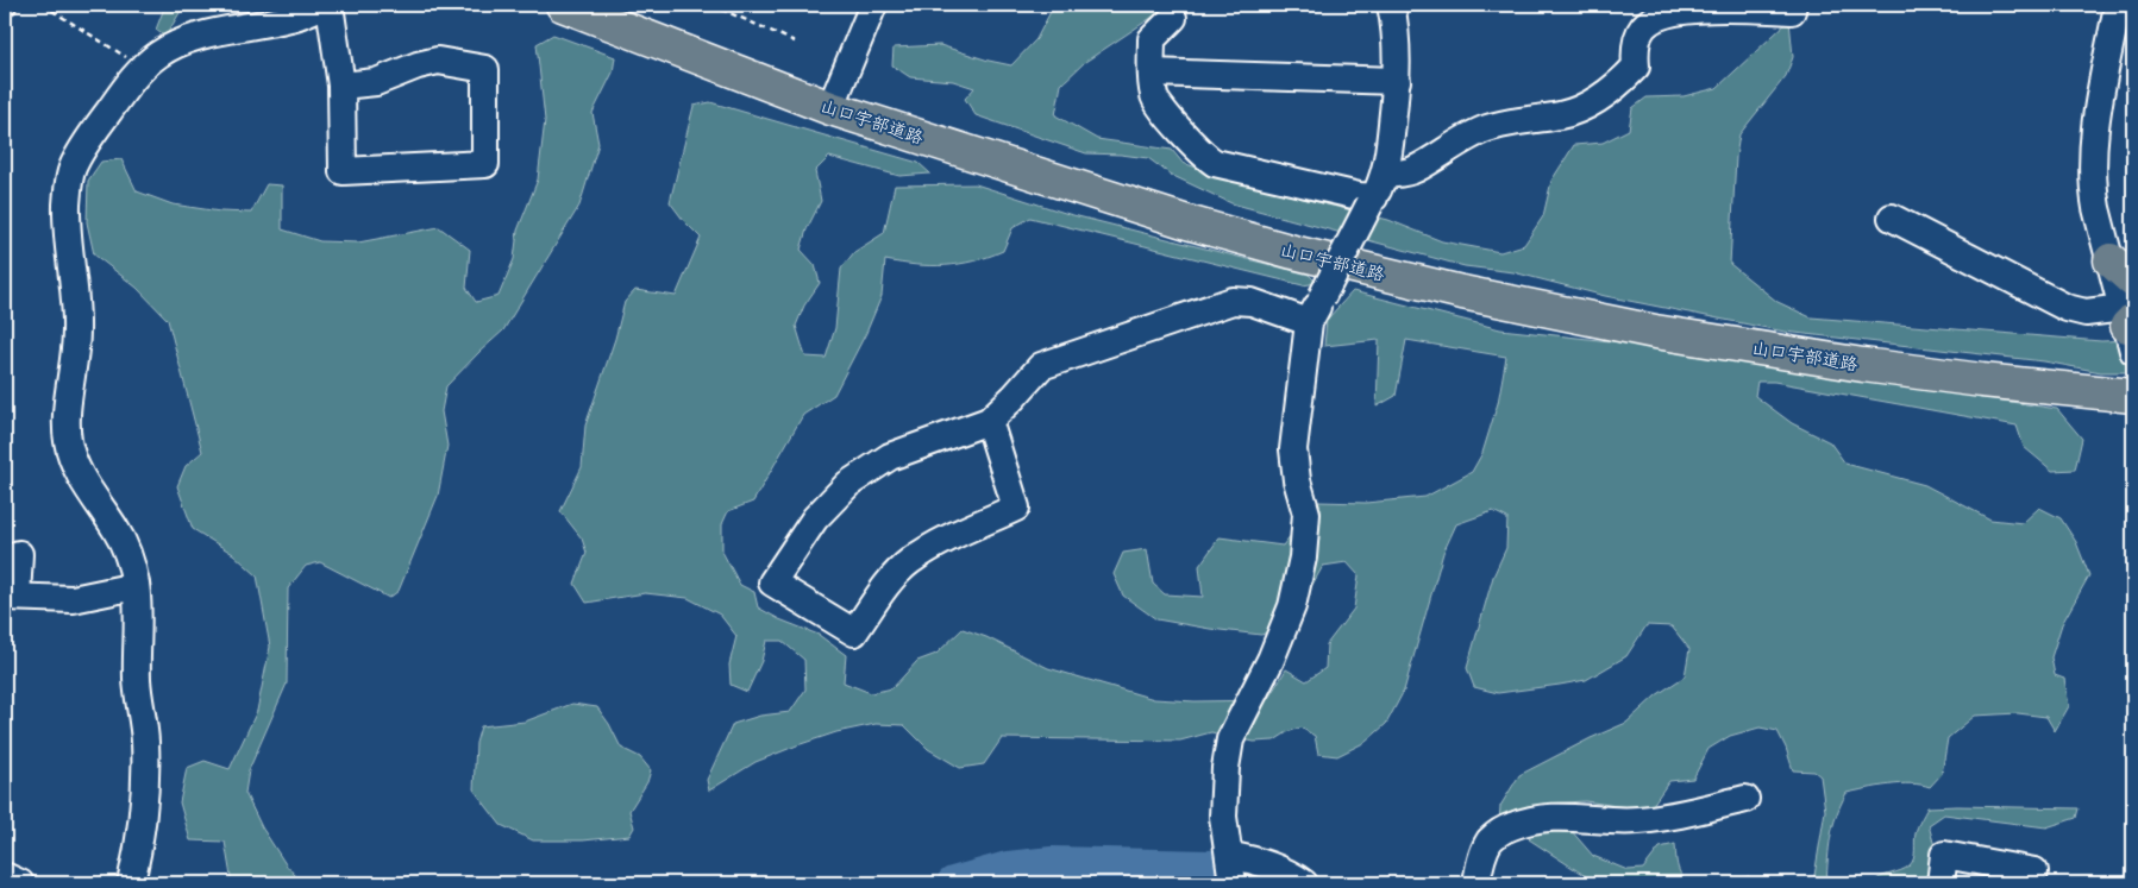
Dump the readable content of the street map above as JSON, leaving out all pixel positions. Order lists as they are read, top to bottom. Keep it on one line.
{"streets":{"main road":["山口宇部道路"]}}
